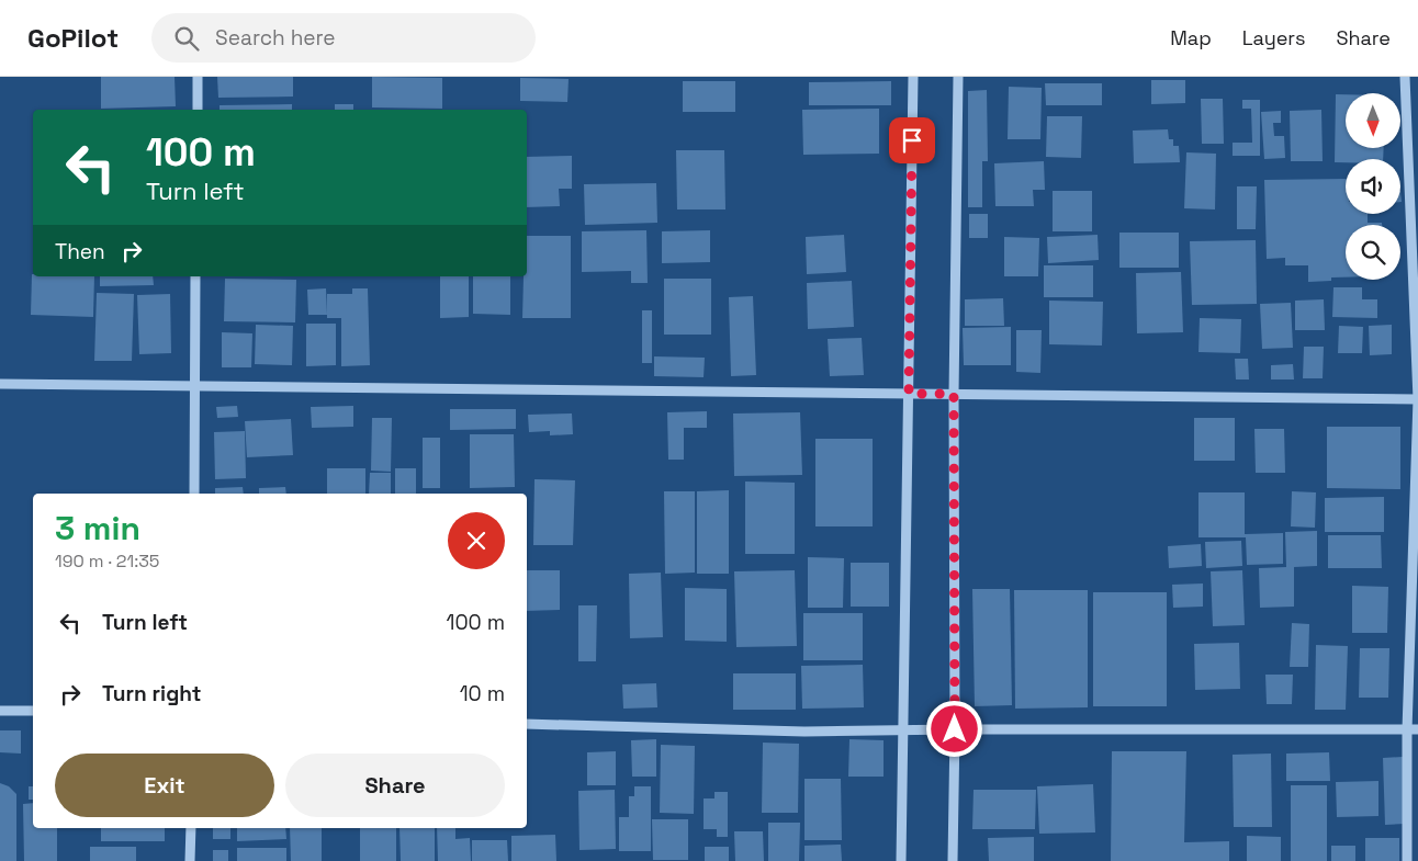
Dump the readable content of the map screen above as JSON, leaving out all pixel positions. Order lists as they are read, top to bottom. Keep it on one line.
{"north":"bottom","page":{"header":"GoPilot","search":"Search here","nav":["Map","Layers","Share"],"turn":["100 m","Turn left"],"then":"Then","heading":["3 min","190 m · 21:35"],"list":[{"name":"Turn left","value":"100 m"},{"name":"Turn right","value":"10 m"}],"buttons":["Exit","Share"]}}
